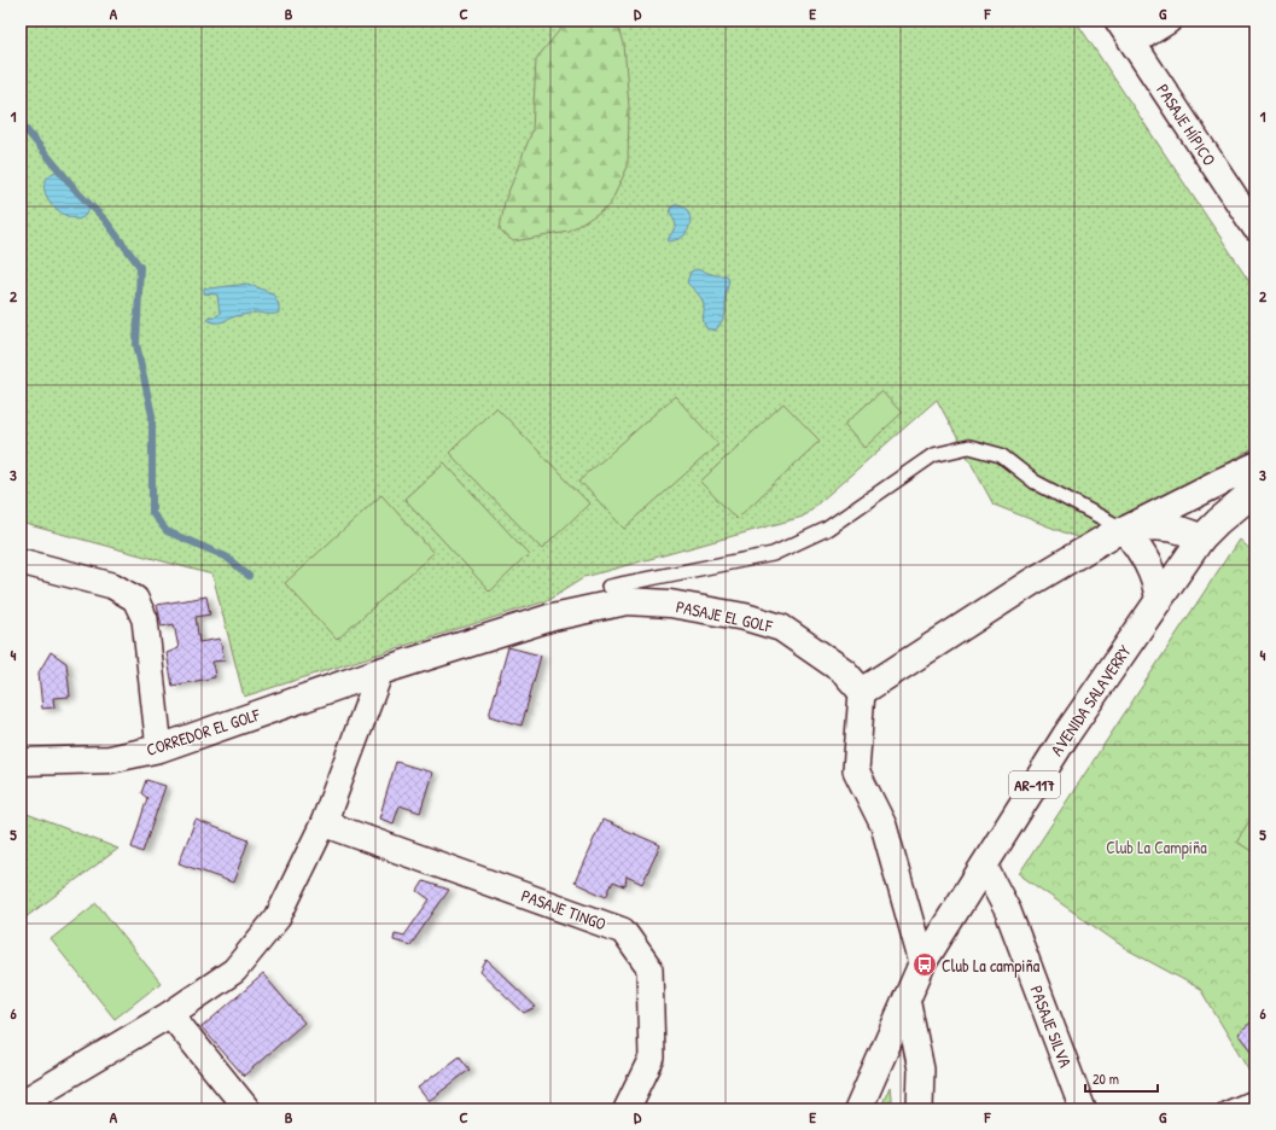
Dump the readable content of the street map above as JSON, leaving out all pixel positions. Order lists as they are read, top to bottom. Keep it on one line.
{"streets":{"street":["PASAJE HÍPICO","PASAJE EL GOLF","AVENIDA SALAVERRY","CORREDOR EL GOLF","AR-117","PASAJE TINGO","PASAJE SILVA"]},"crossings":[["PASAJE EL GOLF","CORREDOR EL GOLF"],["AVENIDA SALAVERRY","PASAJE SILVA"]],"parks":["Club La Campiña"],"places":{"bus stop":["Club La campiña"]},"scale_bar":"20 m","grid":{"columns":["A","B","C","D","E","F","G"],"rows":["1","2","3","4","5","6"]}}
